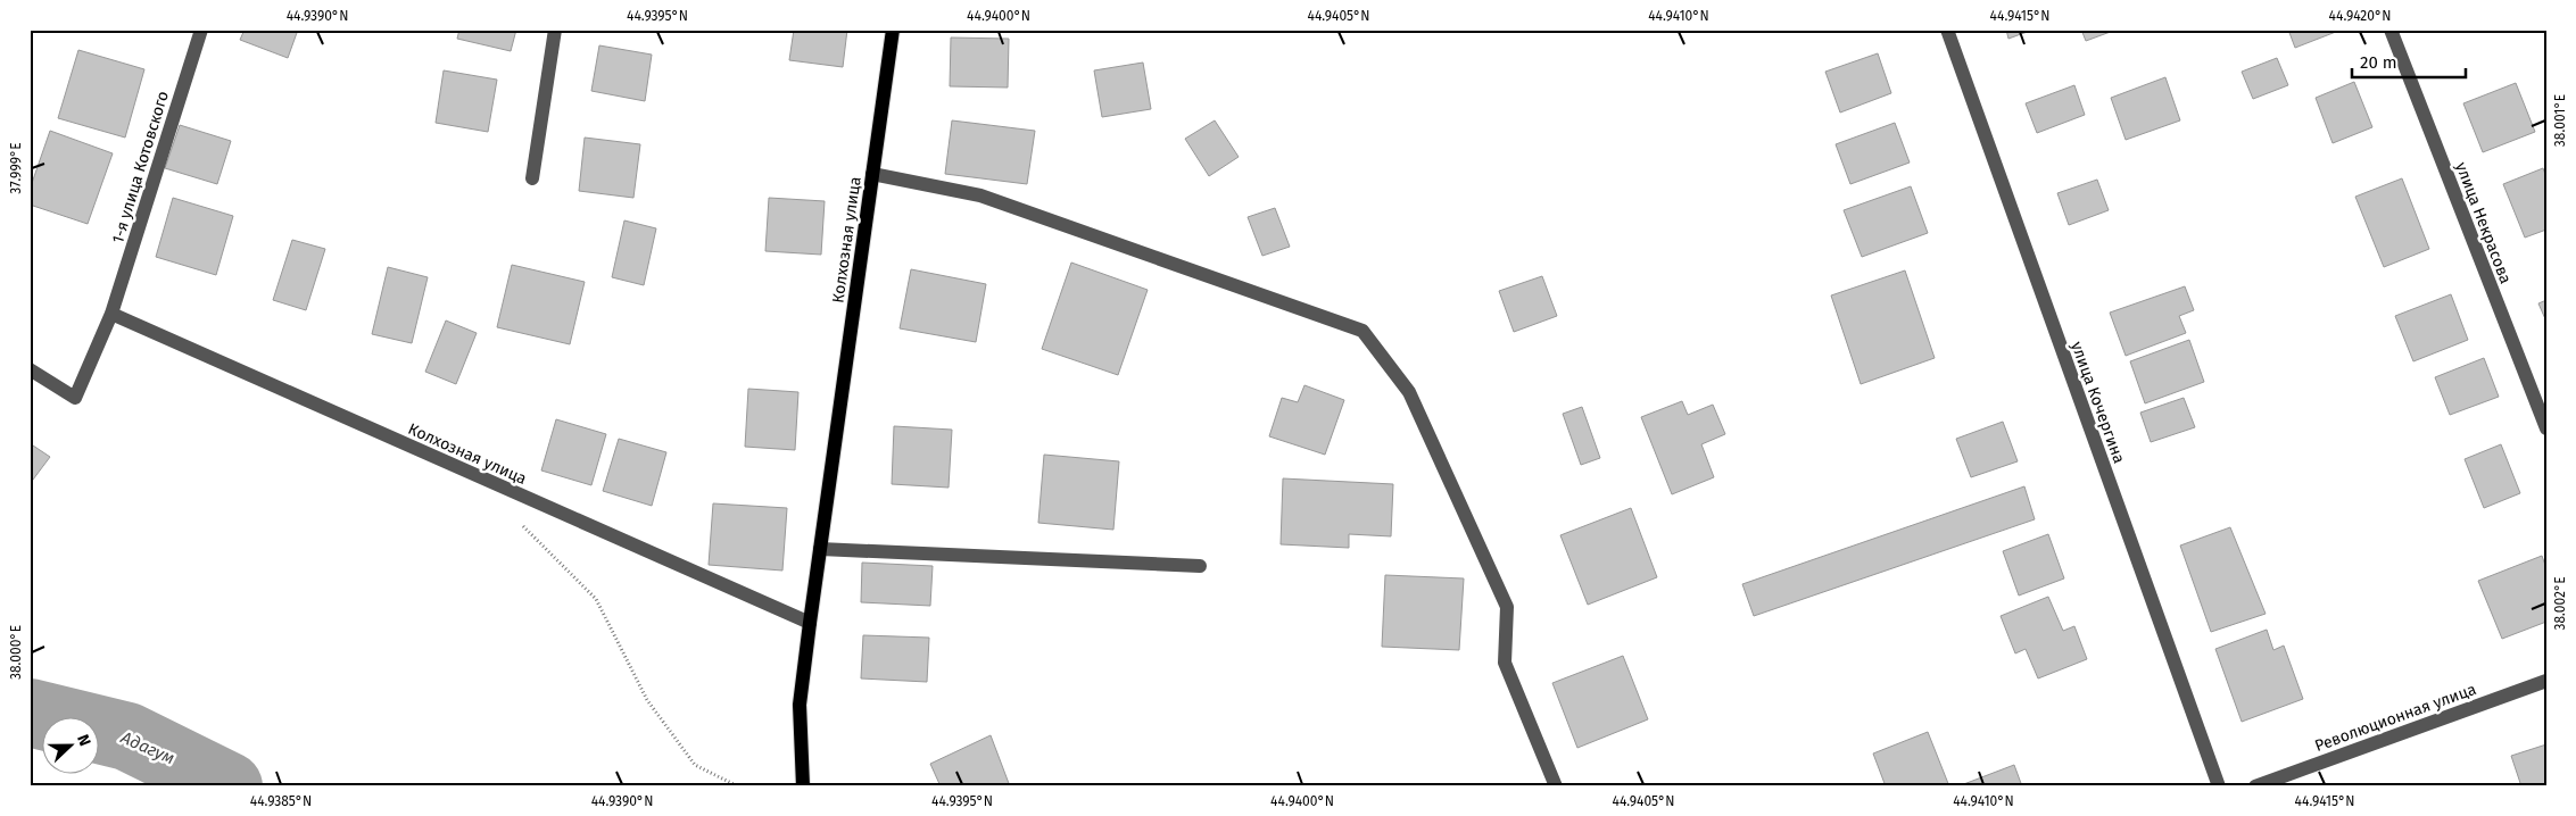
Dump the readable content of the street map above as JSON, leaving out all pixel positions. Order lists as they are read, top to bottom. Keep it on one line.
{"streets":{"main road":["Колхозная улица"],"street":["1-я улица Котовского","улица Некрасова","улица Кочергина","Революционная улица"]},"crossings":[["1-я улица Котовского","Колхозная улица"]],"water":["Адагум"],"scale_bar":"20 m","north":"right","coordinates":["44.9390°N","44.9395°N","44.9400°N","44.9405°N","44.9410°N","44.9415°N","44.9420°N","38.001°E","37.999°E","38.002°E","38.000°E","44.9385°N"]}
